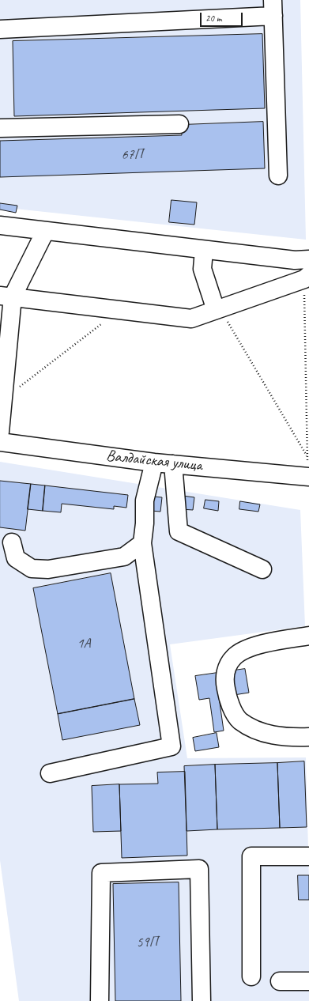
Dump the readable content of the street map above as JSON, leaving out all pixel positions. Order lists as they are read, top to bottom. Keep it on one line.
{"streets":{"street":["Валдайская улица"]},"house_numbers":["67П","1А","59П"],"scale_bar":"20 m"}
